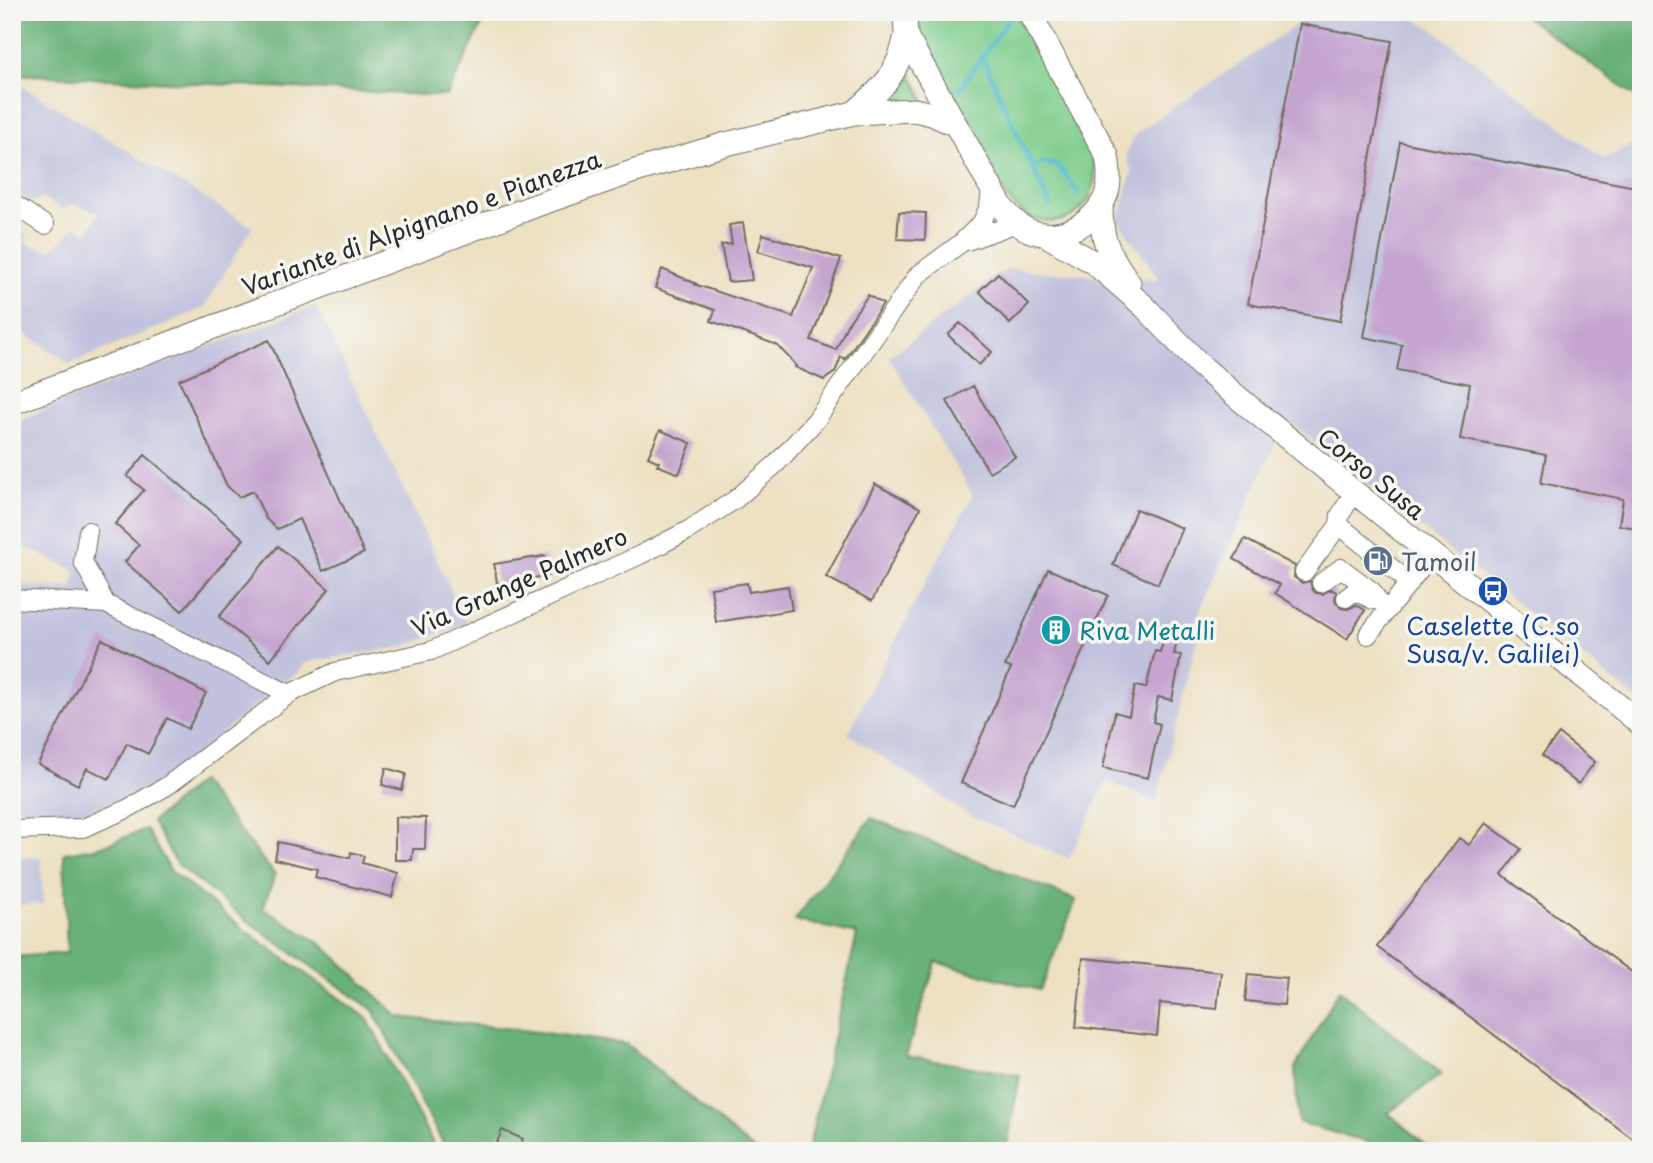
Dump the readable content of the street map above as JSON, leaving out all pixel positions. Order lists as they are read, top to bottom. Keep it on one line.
{"streets":{"main road":["Variante di Alpignano e Pianezza","Corso Susa"],"street":["Via Grange Palmero"]},"crossings":[["Corso Susa","Via Grange Palmero"]],"places":{"fuel station":["Tamoil"],"bus stop":["Caselette (C.so Susa/v. Galilei)"],"building":["Riva Metalli"]}}
